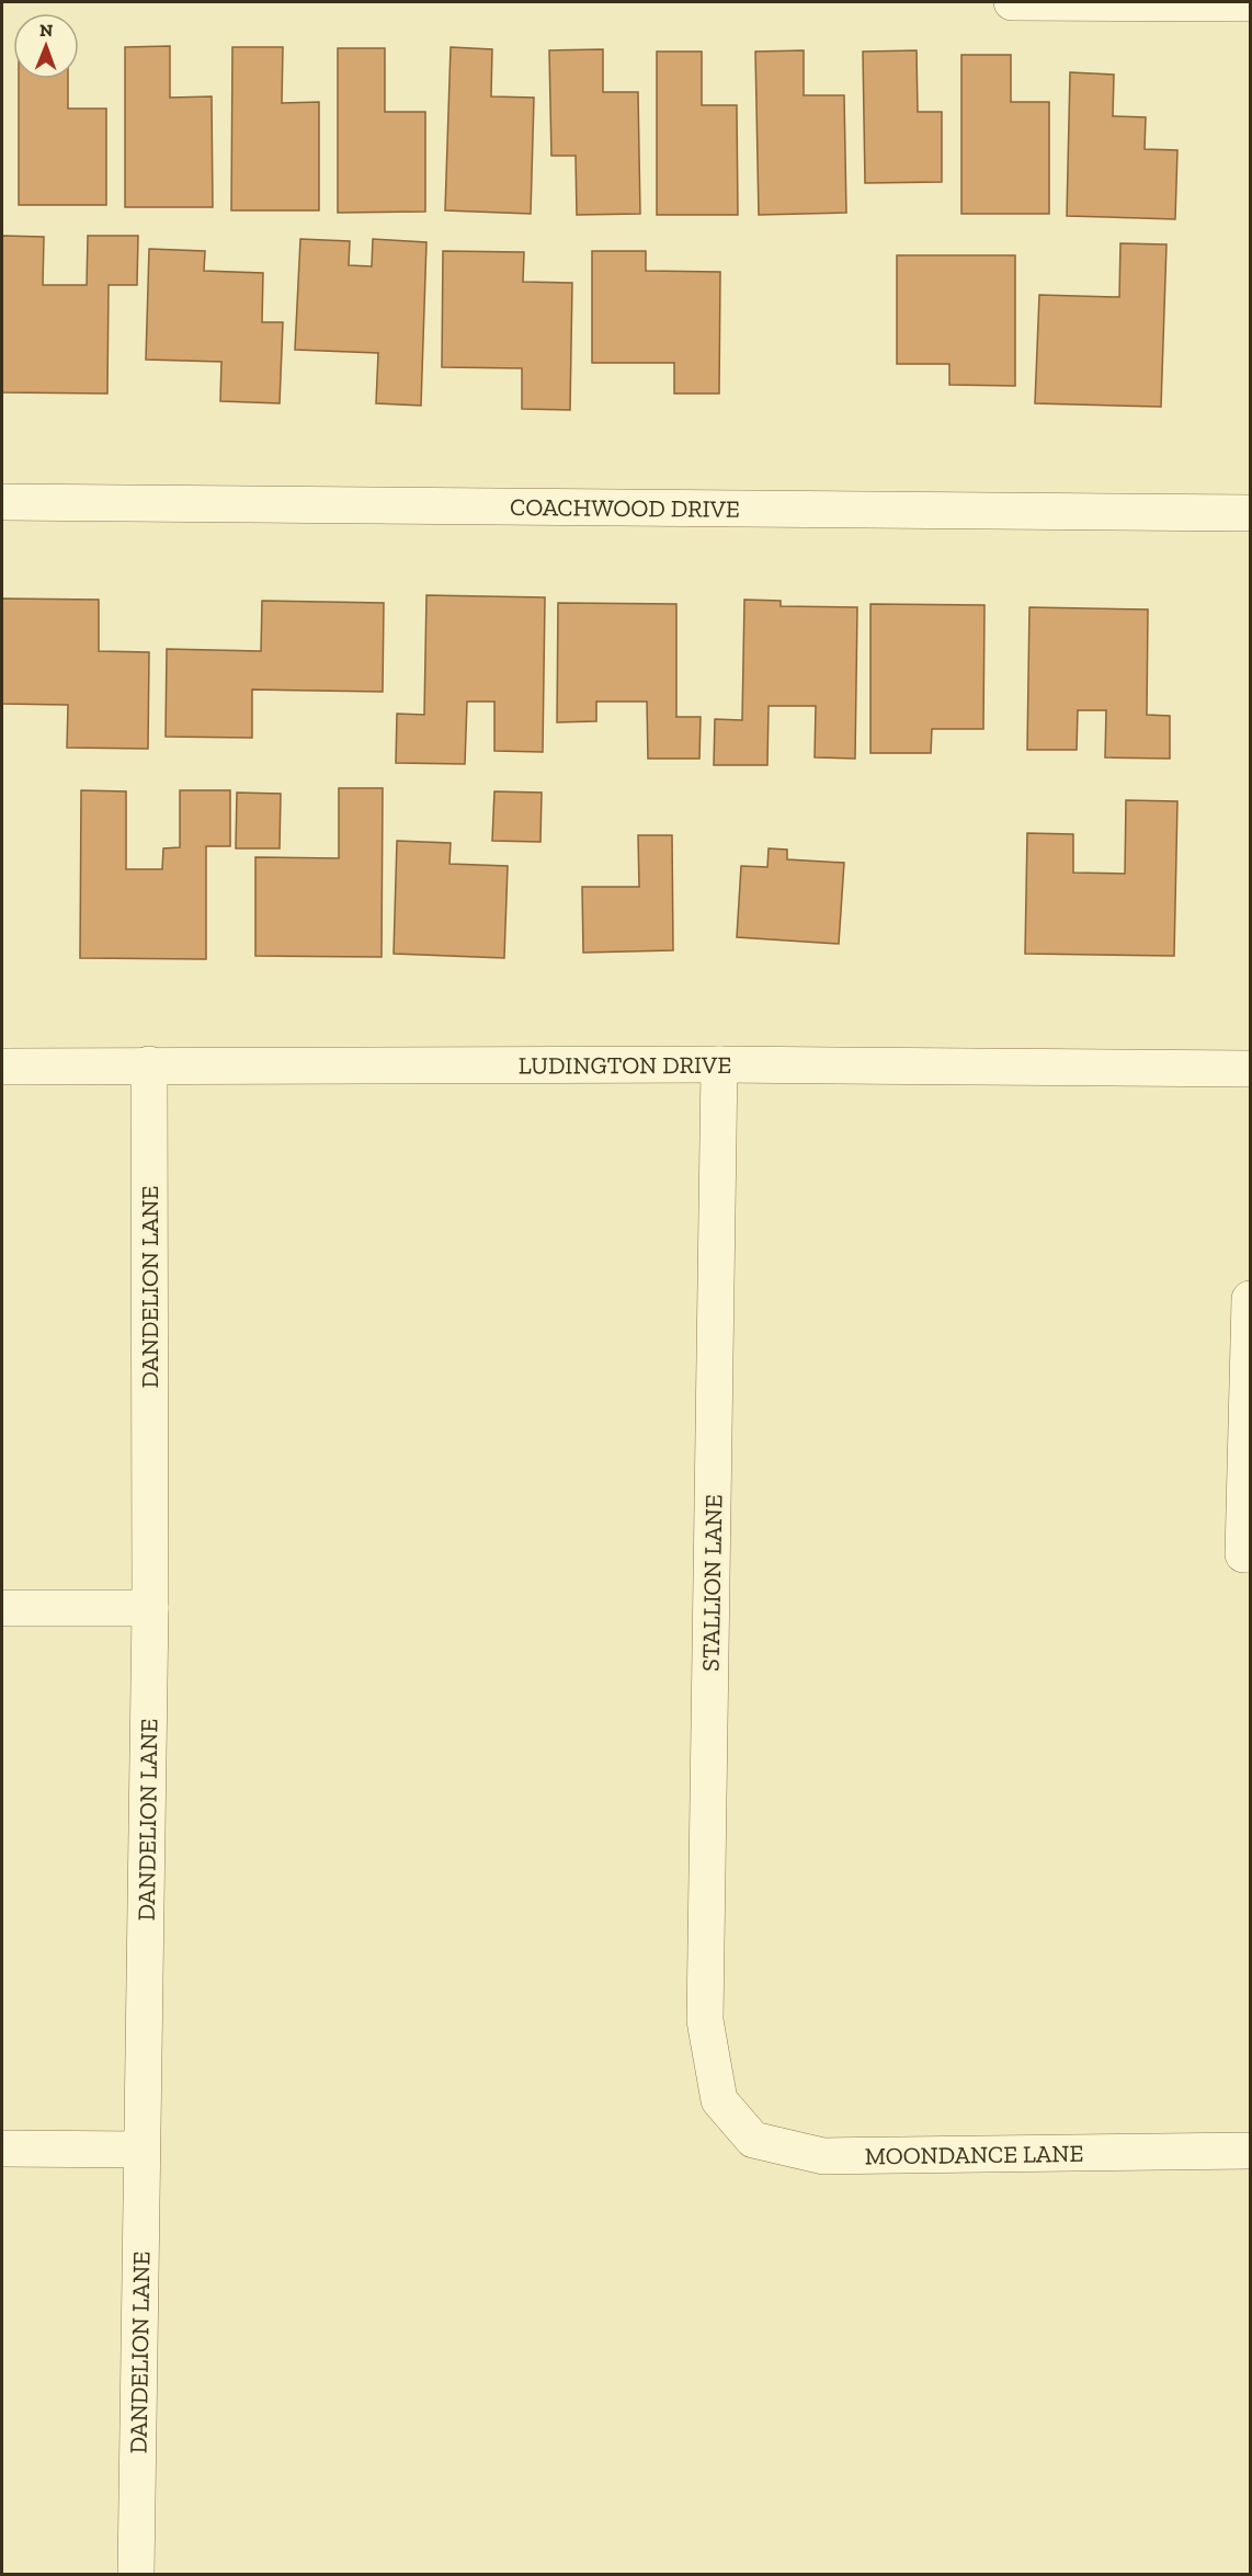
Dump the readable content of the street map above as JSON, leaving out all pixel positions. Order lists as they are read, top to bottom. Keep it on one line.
{"streets":{"street":["COACHWOOD DRIVE","LUDINGTON DRIVE","DANDELION LANE","STALLION LANE","MOONDANCE LANE"]},"crossings":[["LUDINGTON DRIVE","DANDELION LANE"],["LUDINGTON DRIVE","STALLION LANE"],["STALLION LANE","MOONDANCE LANE"]],"north":"top"}
